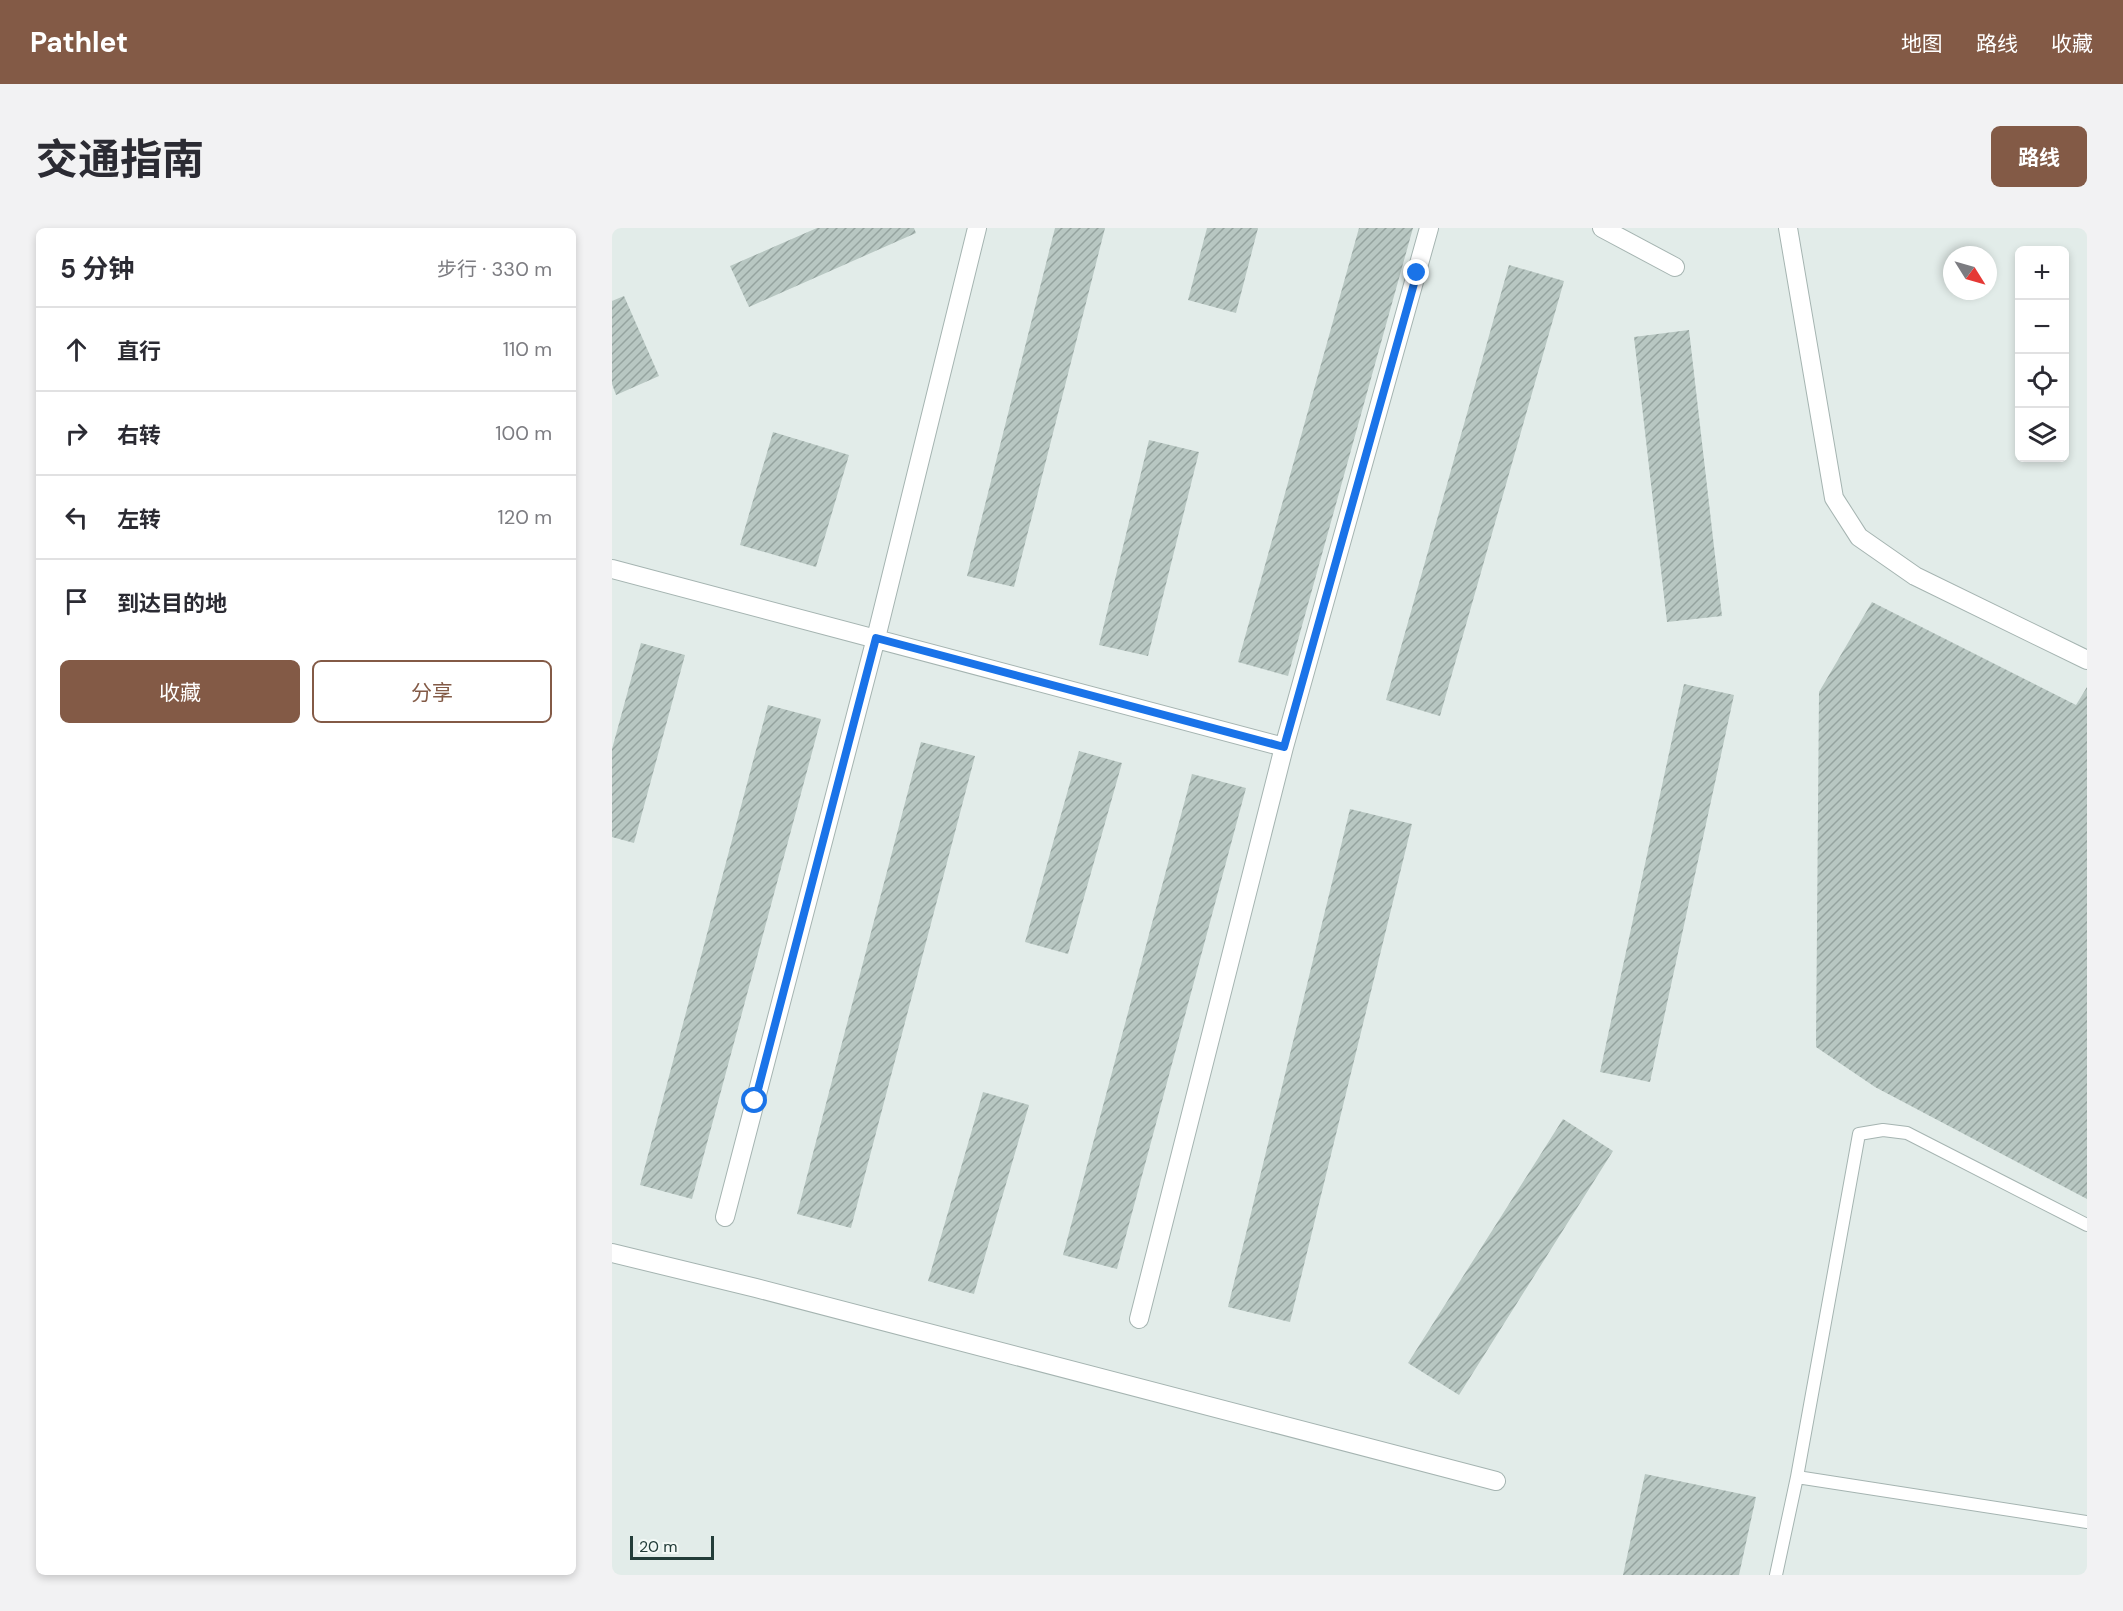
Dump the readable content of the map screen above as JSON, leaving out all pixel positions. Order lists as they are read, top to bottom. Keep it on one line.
{"scale_bar":"20 m","north":"bottom right","page":{"header":"Pathlet","nav":["地图","路线","收藏"],"title":"交通指南","buttons":["路线",["收藏","分享"]],"heading":["5 分钟","步行 · 330 m"],"map_buttons":["+","−"],"list":[["直行","110 m"],["右转","100 m"],["左转","120 m"],"到达目的地"],"scale":"20 m"}}
